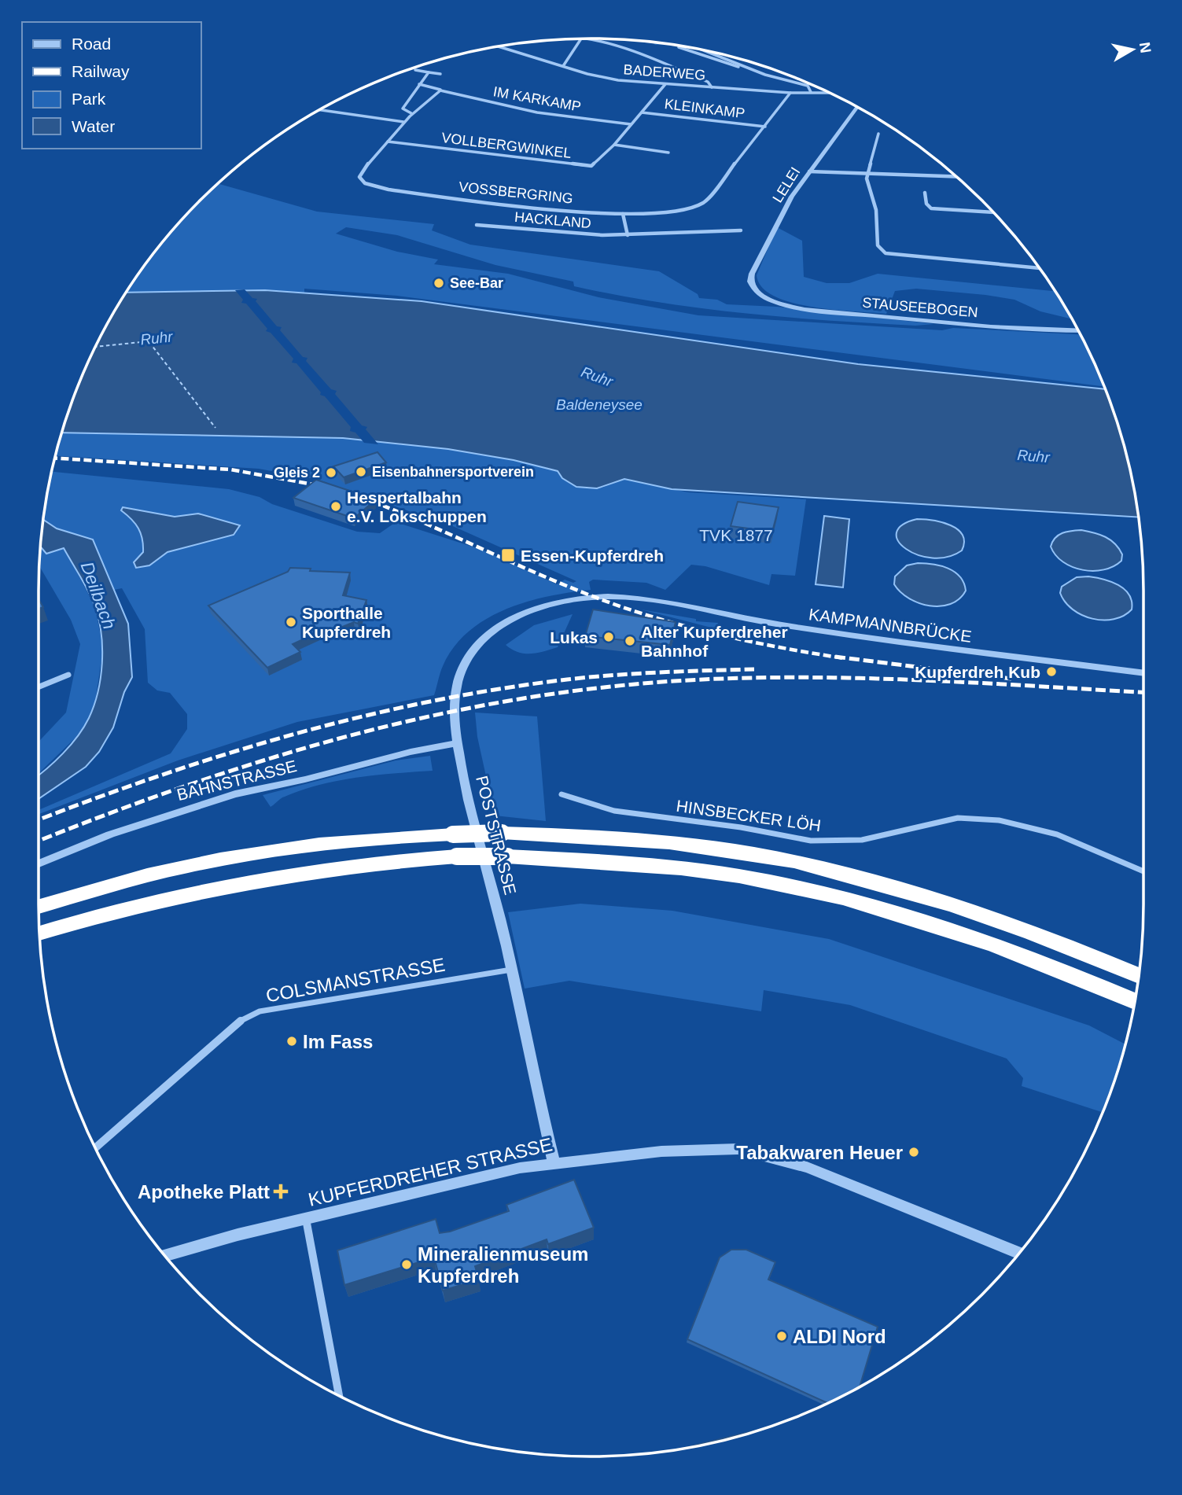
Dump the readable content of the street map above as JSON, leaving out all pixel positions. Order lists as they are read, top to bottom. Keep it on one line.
{"streets":{"street":["BADERWEG","IM KARKAMP","KLEINKAMP","VOLLBERGWINKEL","LELEI","VOSSBERGRING","HACKLAND","STAUSEEBOGEN","KAMPMANNBRÜCKE","BAHNSTRASSE","HINSBECKER LÖH","POSTSTRASSE","COLSMANSTRASSE","KUPFERDREHER STRASSE"]},"crossings":[["BADERWEG","VOLLBERGWINKEL"],["BADERWEG","VOSSBERGRING"],["IM KARKAMP","VOLLBERGWINKEL"],["KLEINKAMP","VOLLBERGWINKEL"],["KLEINKAMP","VOSSBERGRING"],["VOLLBERGWINKEL","VOSSBERGRING"],["LELEI","STAUSEEBOGEN"],["KAMPMANNBRÜCKE","POSTSTRASSE"],["BAHNSTRASSE","POSTSTRASSE"],["POSTSTRASSE","COLSMANSTRASSE"],["POSTSTRASSE","KUPFERDREHER STRASSE"]],"water":["Ruhr","Baldeneysee","Deilbach"],"parks":["TVK 1877"],"places":{"other":["See-Bar","Eisenbahnersportverein","Gleis 2","Hespertalbahn e.V. Lokschuppen","Sporthalle Kupferdreh","Lukas","Alter Kupferdreher Bahnhof","Kupferdreh Kub","Im Fass","Tabakwaren Heuer","Mineralienmuseum Kupferdreh","ALDI Nord"],"transit":["Essen-Kupferdreh"],"health":["Apotheke Platt"]},"legend":["Road","Railway","Park","Water"],"north":"right"}
